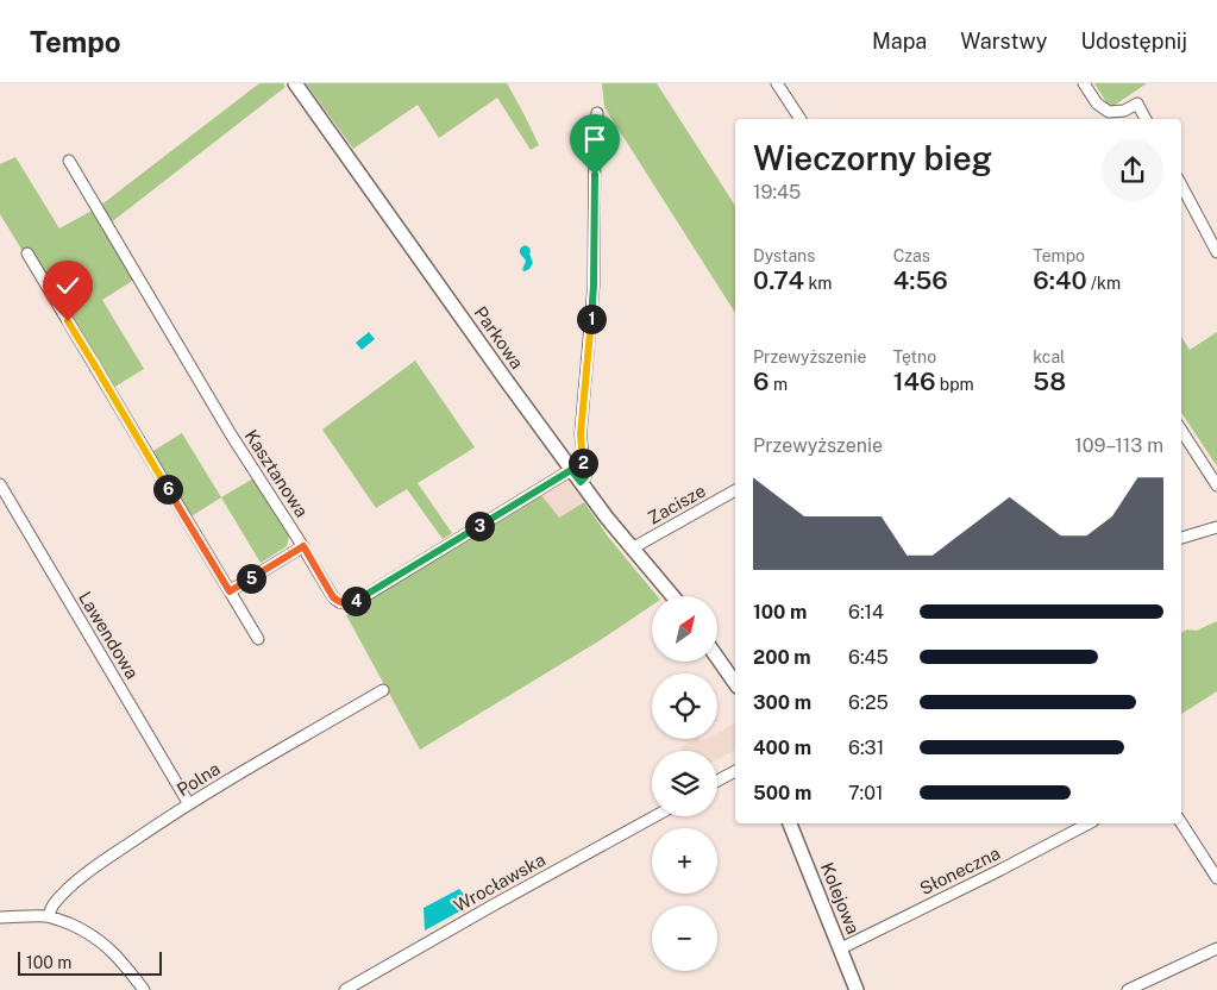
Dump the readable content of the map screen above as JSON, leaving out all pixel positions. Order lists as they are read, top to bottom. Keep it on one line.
{"streets":{"street":["Parkowa","Kasztanowa","Zacisze","Lawendowa","Polna","Słoneczna","Wrocławska","Kolejowa"]},"crossings":[["Parkowa","Kasztanowa"],["Parkowa","Zacisze"],["Lawendowa","Polna"],["Słoneczna","Kolejowa"]],"scale_bar":"100 m","north":"top right","page":{"header":"Tempo","nav":["Mapa","Warstwy","Udostępnij"],"heading":["Wieczorny bieg","19:45"],"stats":[["Dystans","0.74 km"],["Czas","4:56"],["Tempo","6:40 /km"],["Przewyższenie","6 m"],["Tętno","146 bpm"],["kcal","58"]],"pins":["1","2","6","3","5","4"],"chart":["Przewyższenie","109–113 m"],"list":[{"name":"100 m","note":"6:14"},{"name":"200 m","note":"6:45"},{"name":"300 m","note":"6:25"},{"name":"400 m","note":"6:31"},{"name":"500 m","note":"7:01"}],"map_buttons":["+","−"],"scale":"100 m"}}
